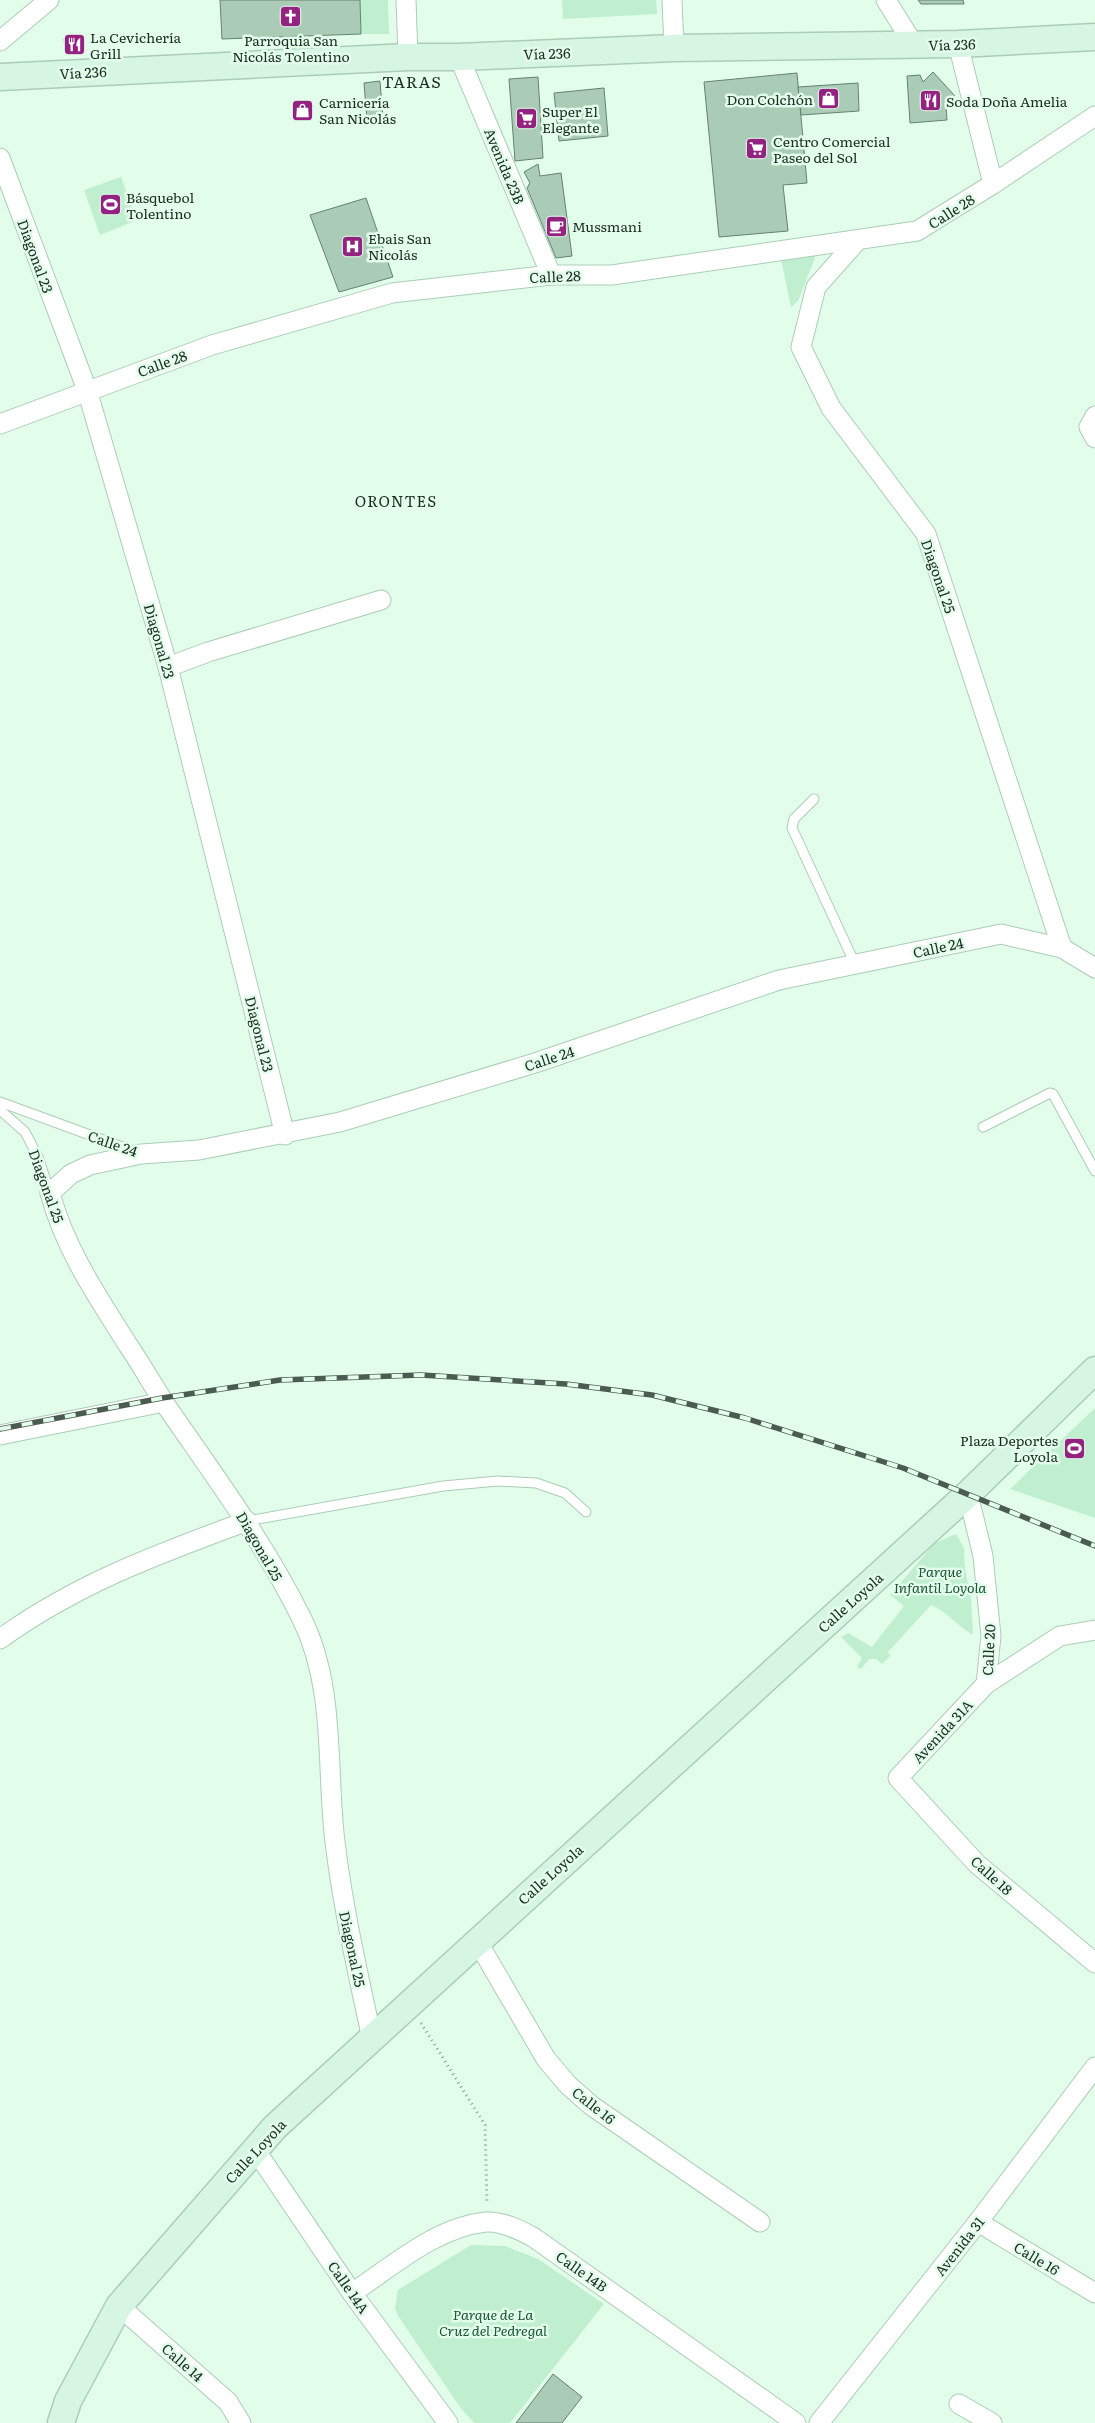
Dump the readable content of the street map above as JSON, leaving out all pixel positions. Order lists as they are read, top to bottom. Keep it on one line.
{"streets":{"main road":["Vía 236","Calle Loyola"],"street":["Avenida 23B","Calle 28","Diagonal 23","Diagonal 25","Calle 24","Calle 20","Avenida 31A","Calle 18","Calle 16","Avenida 31","Calle 14B","Calle 14A","Calle 14"]},"crossings":[["Vía 236","Avenida 23B"],["Avenida 23B","Calle 28"],["Calle 28","Diagonal 23"],["Calle 28","Diagonal 25"],["Diagonal 23","Calle 24"],["Diagonal 25","Calle 24"],["Diagonal 25","Calle Loyola"],["Calle Loyola","Calle 20"],["Calle Loyola","Calle 16"],["Calle Loyola","Calle 14A"],["Calle Loyola","Calle 14"],["Calle 20","Avenida 31A"],["Avenida 31A","Calle 18"],["Calle 16","Avenida 31"],["Calle 14B","Calle 14A"]],"districts":["TARAS","ORONTES"],"parks":["Parque Infantil Loyola","Parque de La Cruz del Pedregal"],"places":{"church":["Parroquia San Nicolás Tolentino"],"restaurant":["La Cevichería Grill","Soda Doña Amelia"],"shop":["Don Colchón","Carnicería San Nicolás"],"supermarket":["Super El Elegante","Centro Comercial Paseo del Sol"],"sports":["Básquebol Tolentino","Plaza Deportes Loyola"],"cafe":["Mussmani"],"hospital":["Ebais San Nicolás"]}}
